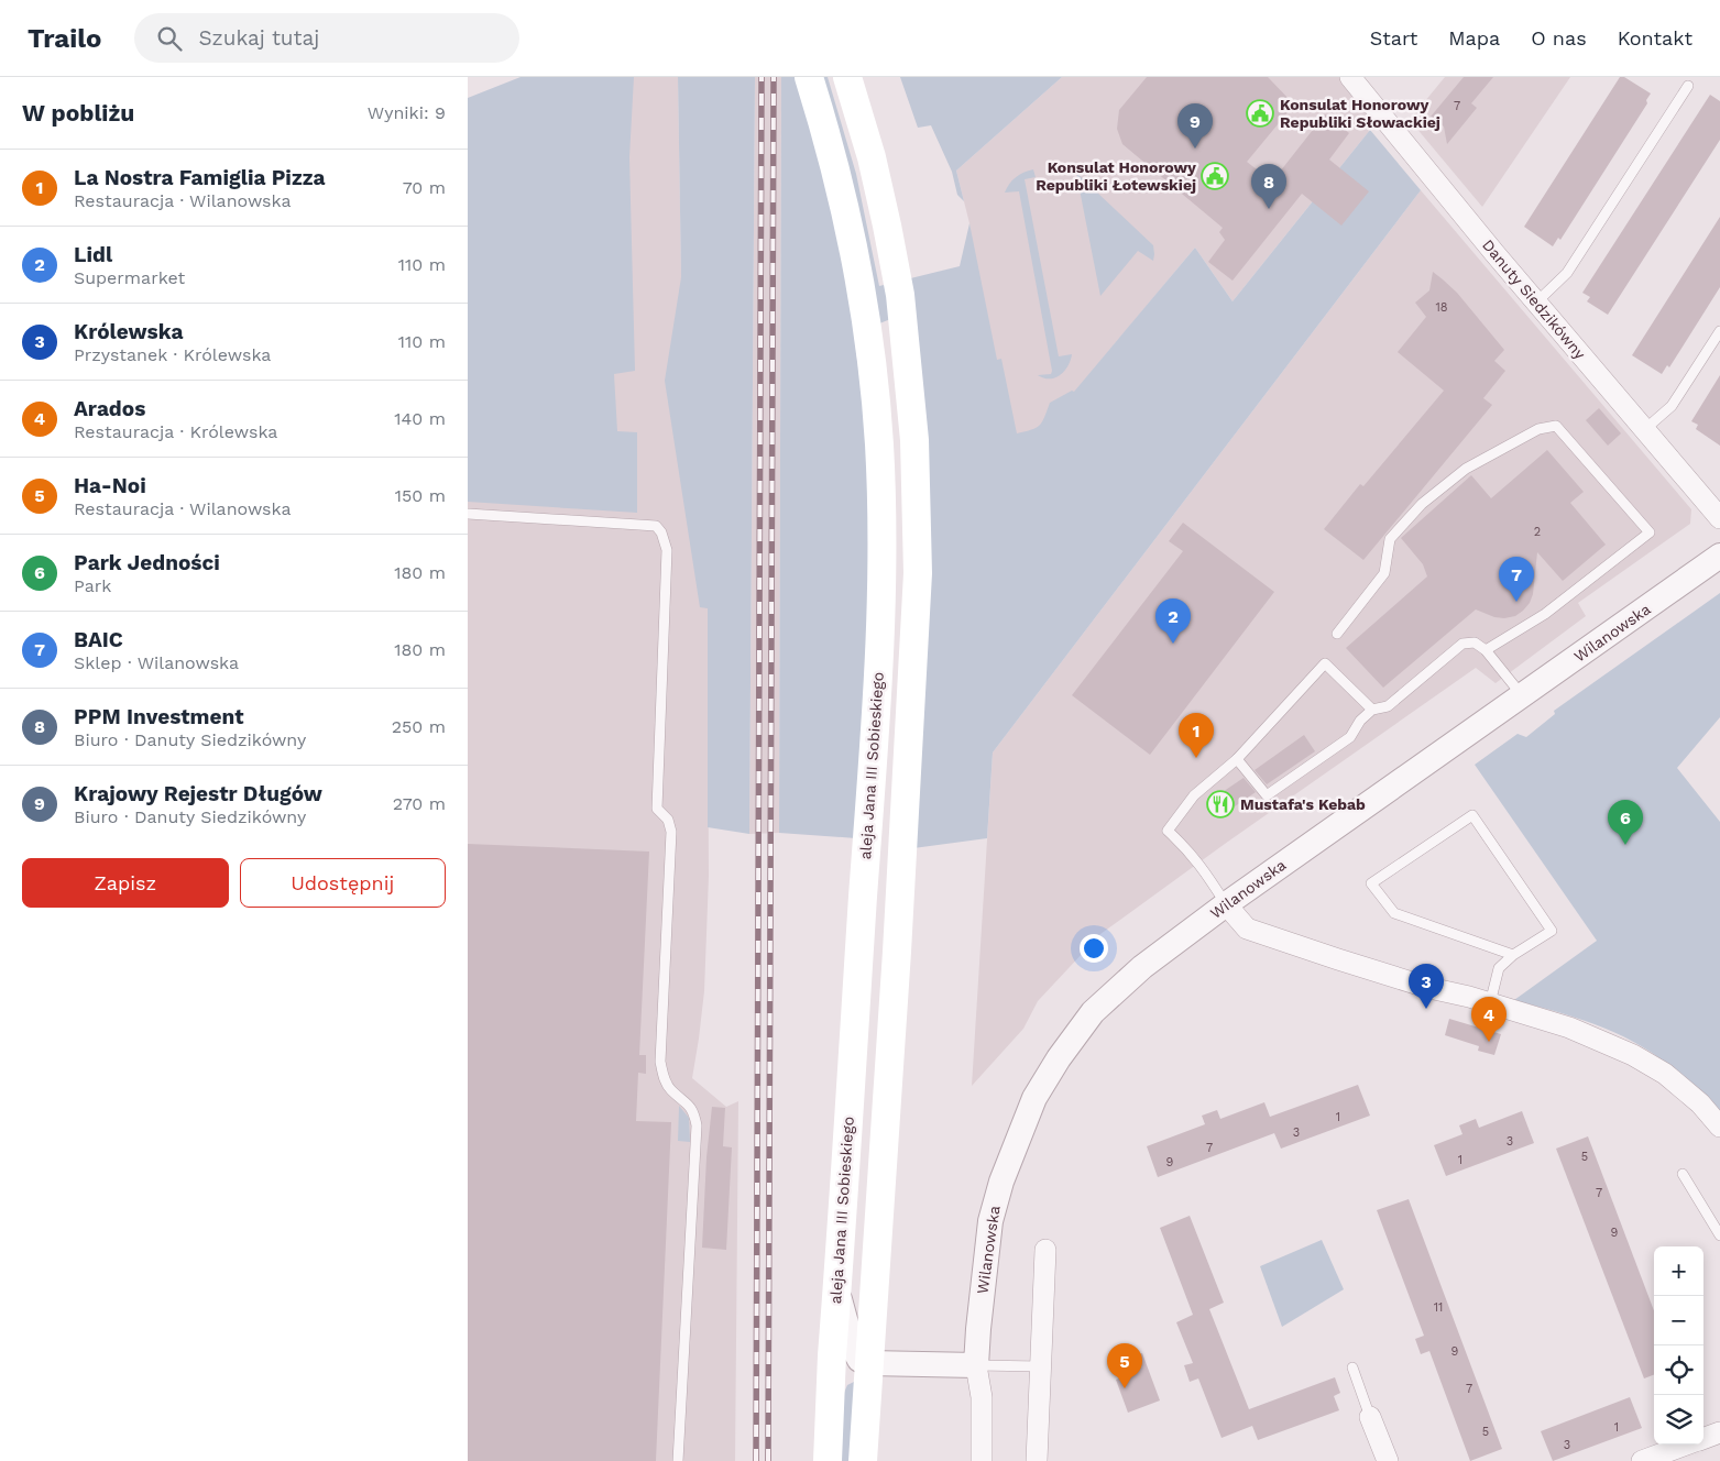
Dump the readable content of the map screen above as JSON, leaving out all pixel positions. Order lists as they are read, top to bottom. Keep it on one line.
{"streets":{"main road":["aleja Jana III Sobieskiego"],"street":["Danuty Siedzikówny","Wilanowska"]},"places":{"public building":["Konsulat Honorowy Republiki Słowackiej","Konsulat Honorowy Republiki Łotewskiej"],"restaurant":["Mustafa's Kebab"]},"house_numbers":["7","18","2","1","3","3","7","5","1","9","7","9","11","9","7","1","5","3"],"page":{"header":"Trailo","search":"Szukaj tutaj","nav":["Start","Mapa","O nas","Kontakt"],"heading":["W pobliżu","Wyniki: 9"],"pins":["9","8","7","2","1","6","3","4","5"],"list":[{"mark":"1","name":"La Nostra Famiglia Pizza","note":"Restauracja · Wilanowska","value":"70 m"},{"mark":"2","name":"Lidl","note":"Supermarket","value":"110 m"},{"mark":"3","name":"Królewska","note":"Przystanek · Królewska","value":"110 m"},{"mark":"4","name":"Arados","note":"Restauracja · Królewska","value":"140 m"},{"mark":"5","name":"Ha-Noi","note":"Restauracja · Wilanowska","value":"150 m"},{"mark":"6","name":"Park Jedności","note":"Park","value":"180 m"},{"mark":"7","name":"BAIC","note":"Sklep · Wilanowska","value":"180 m"},{"mark":"8","name":"PPM Investment","note":"Biuro · Danuty Siedzikówny","value":"250 m"},{"mark":"9","name":"Krajowy Rejestr Długów","note":"Biuro · Danuty Siedzikówny","value":"270 m"}],"buttons":["Zapisz","Udostępnij"],"map_buttons":["+","−"]}}
